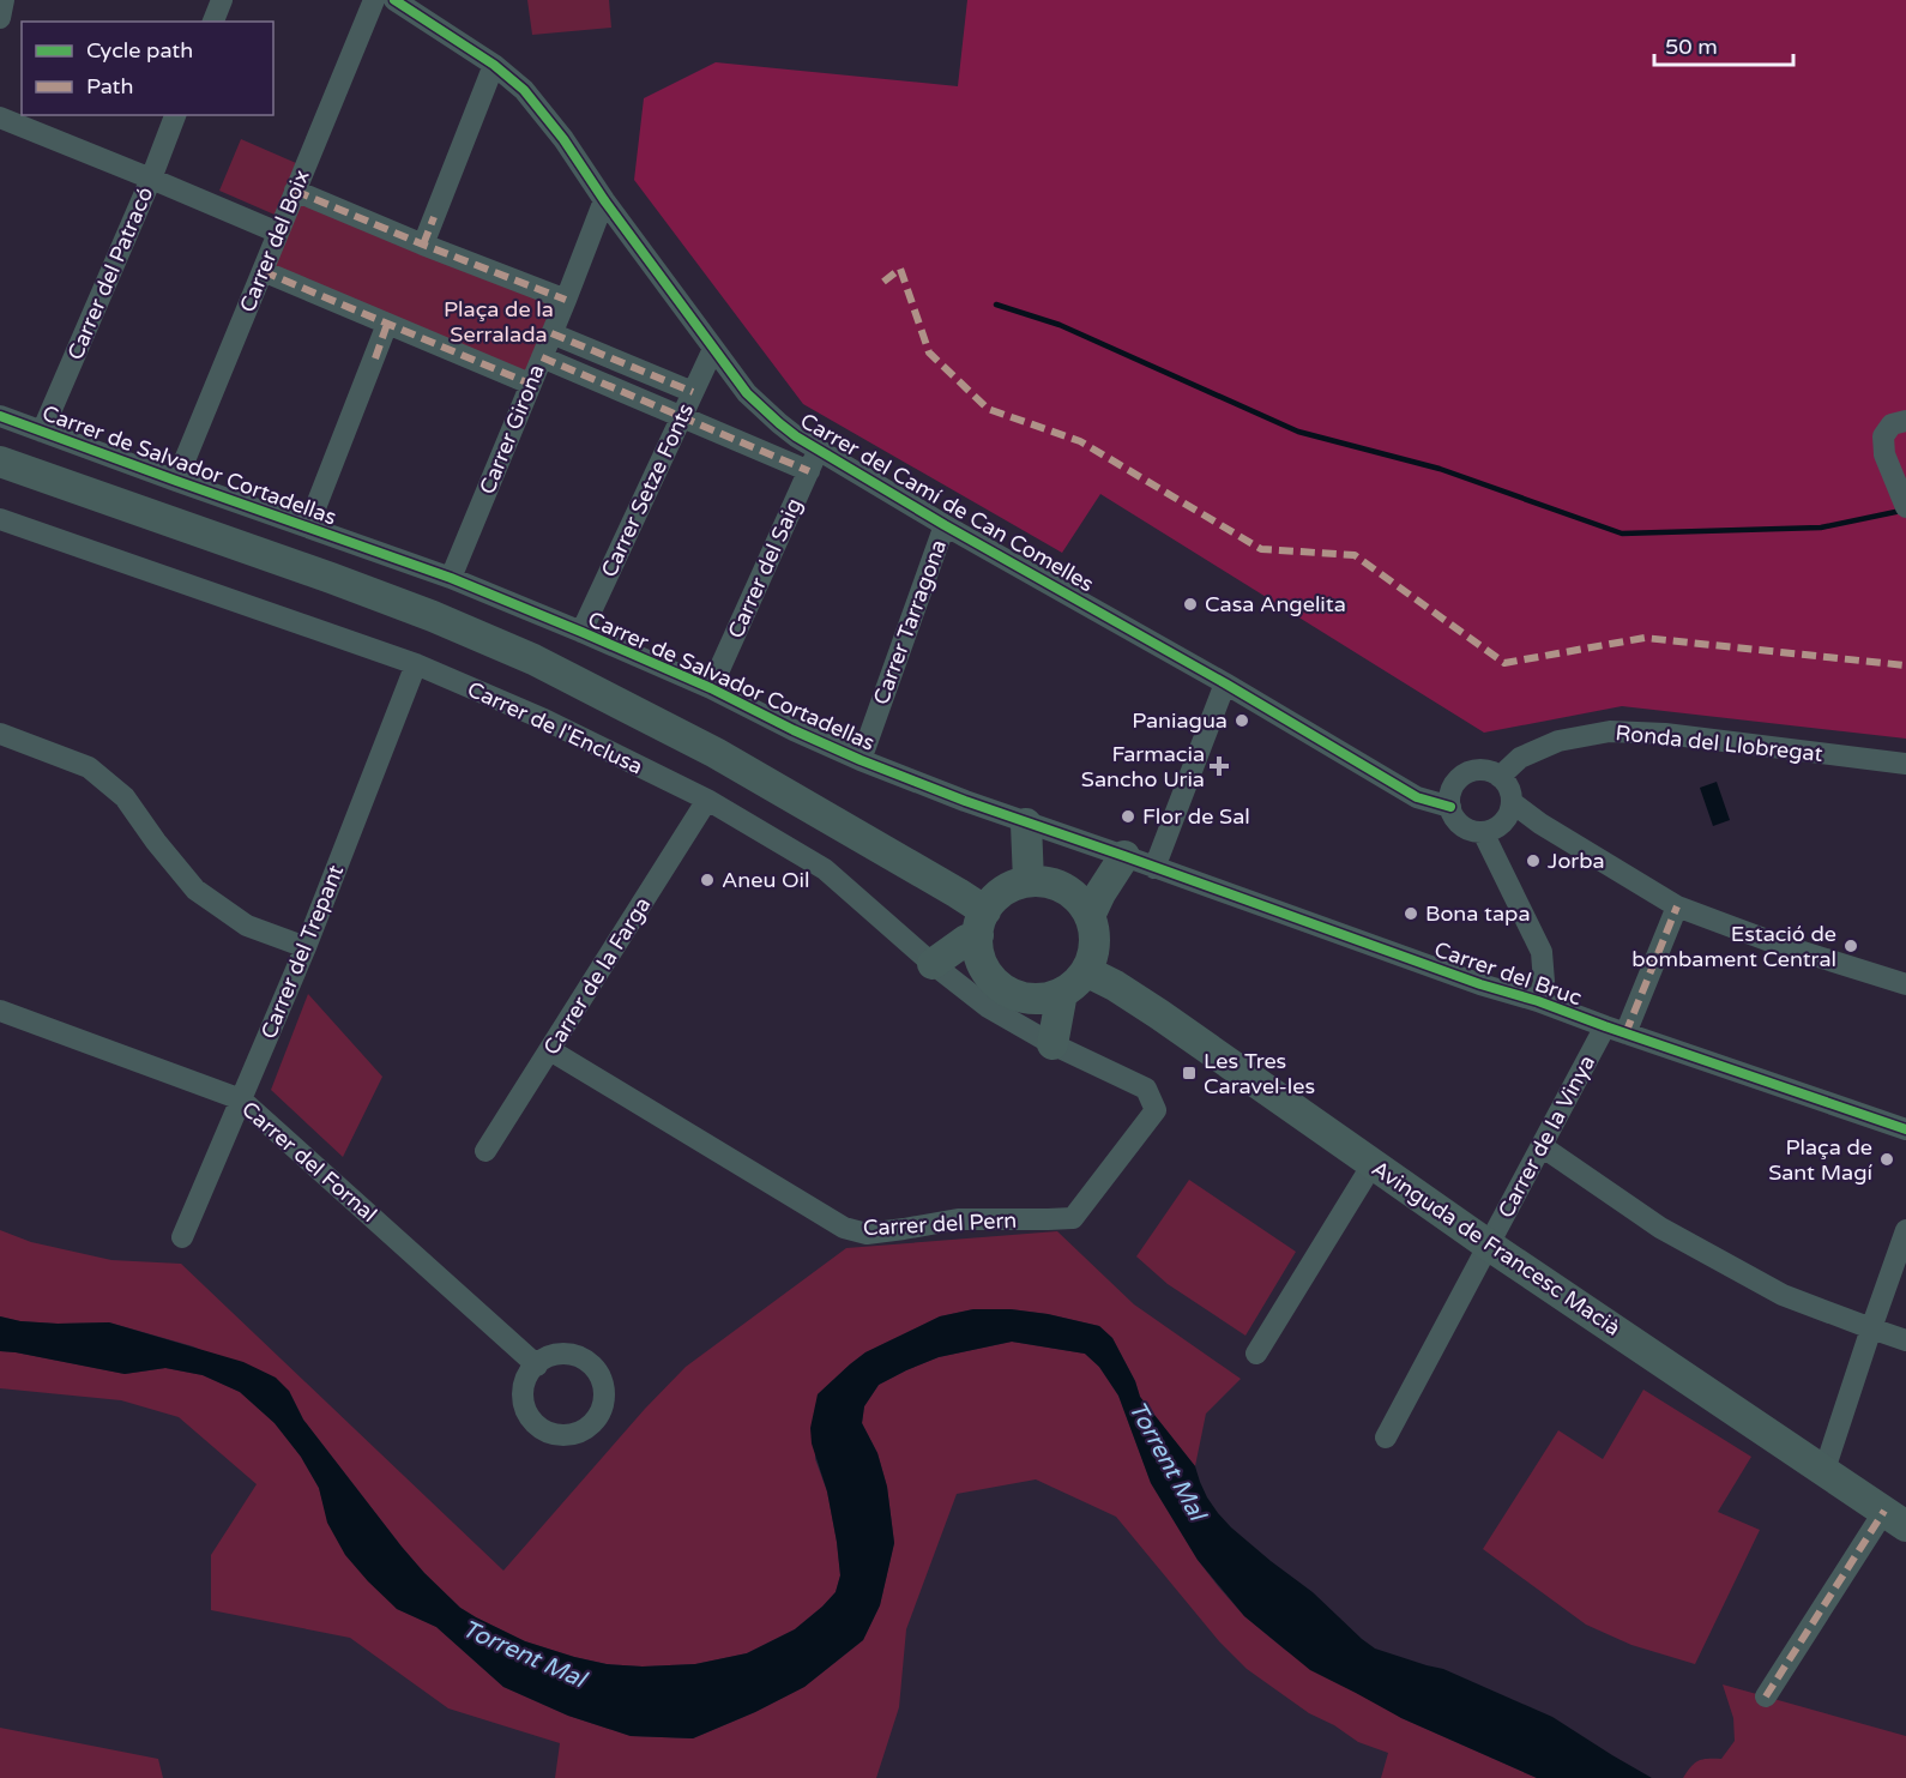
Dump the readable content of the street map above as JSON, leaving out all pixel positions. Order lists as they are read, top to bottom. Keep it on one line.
{"streets":{"street":["Carrer del Boix","Carrer del Patracó","Carrer Girona","Carrer de Salvador Cortadellas","Carrer Setze Fonts","Carrer del Camí de Can Comelles","Carrer del Saig","Carrer Tarragona","Carrer de l'Enclusa","Ronda del Llobregat","Carrer del Trepant","Carrer del Bruc","Carrer de la Farga","Carrer de la Vinya","Carrer del Fornal","Carrer del Pern","Avinguda de Francesc Macià"]},"crossings":[["Carrer del Boix","Carrer de Salvador Cortadellas"],["Carrer del Patracó","Carrer de Salvador Cortadellas"],["Carrer Girona","Carrer de Salvador Cortadellas"],["Carrer Girona","Carrer del Camí de Can Comelles"],["Carrer de Salvador Cortadellas","Carrer Setze Fonts"],["Carrer de Salvador Cortadellas","Carrer del Saig"],["Carrer de Salvador Cortadellas","Carrer Tarragona"],["Carrer de Salvador Cortadellas","Carrer del Bruc"],["Carrer Setze Fonts","Carrer del Camí de Can Comelles"],["Carrer del Camí de Can Comelles","Carrer del Saig"],["Carrer del Camí de Can Comelles","Carrer Tarragona"],["Carrer del Camí de Can Comelles","Ronda del Llobregat"],["Carrer de l'Enclusa","Carrer del Trepant"],["Carrer de l'Enclusa","Carrer de la Farga"],["Carrer de l'Enclusa","Carrer del Pern"],["Carrer del Trepant","Carrer del Fornal"],["Carrer del Bruc","Carrer de la Vinya"],["Carrer de la Farga","Carrer del Pern"],["Carrer de la Vinya","Avinguda de Francesc Macià"]],"water":["Torrent Mal"],"parks":["Plaça de la Serralada"],"places":{"other":["Casa Angelita","Paniagua","Flor de Sal","Jorba","Aneu Oil","Bona tapa","Estació de bombament Central","Plaça de Sant Magí"],"health":["Farmacia Sancho Uria"],"transit":["Les Tres Caravel-les"]},"legend":["Cycle path","Path"],"scale_bar":"50 m"}
